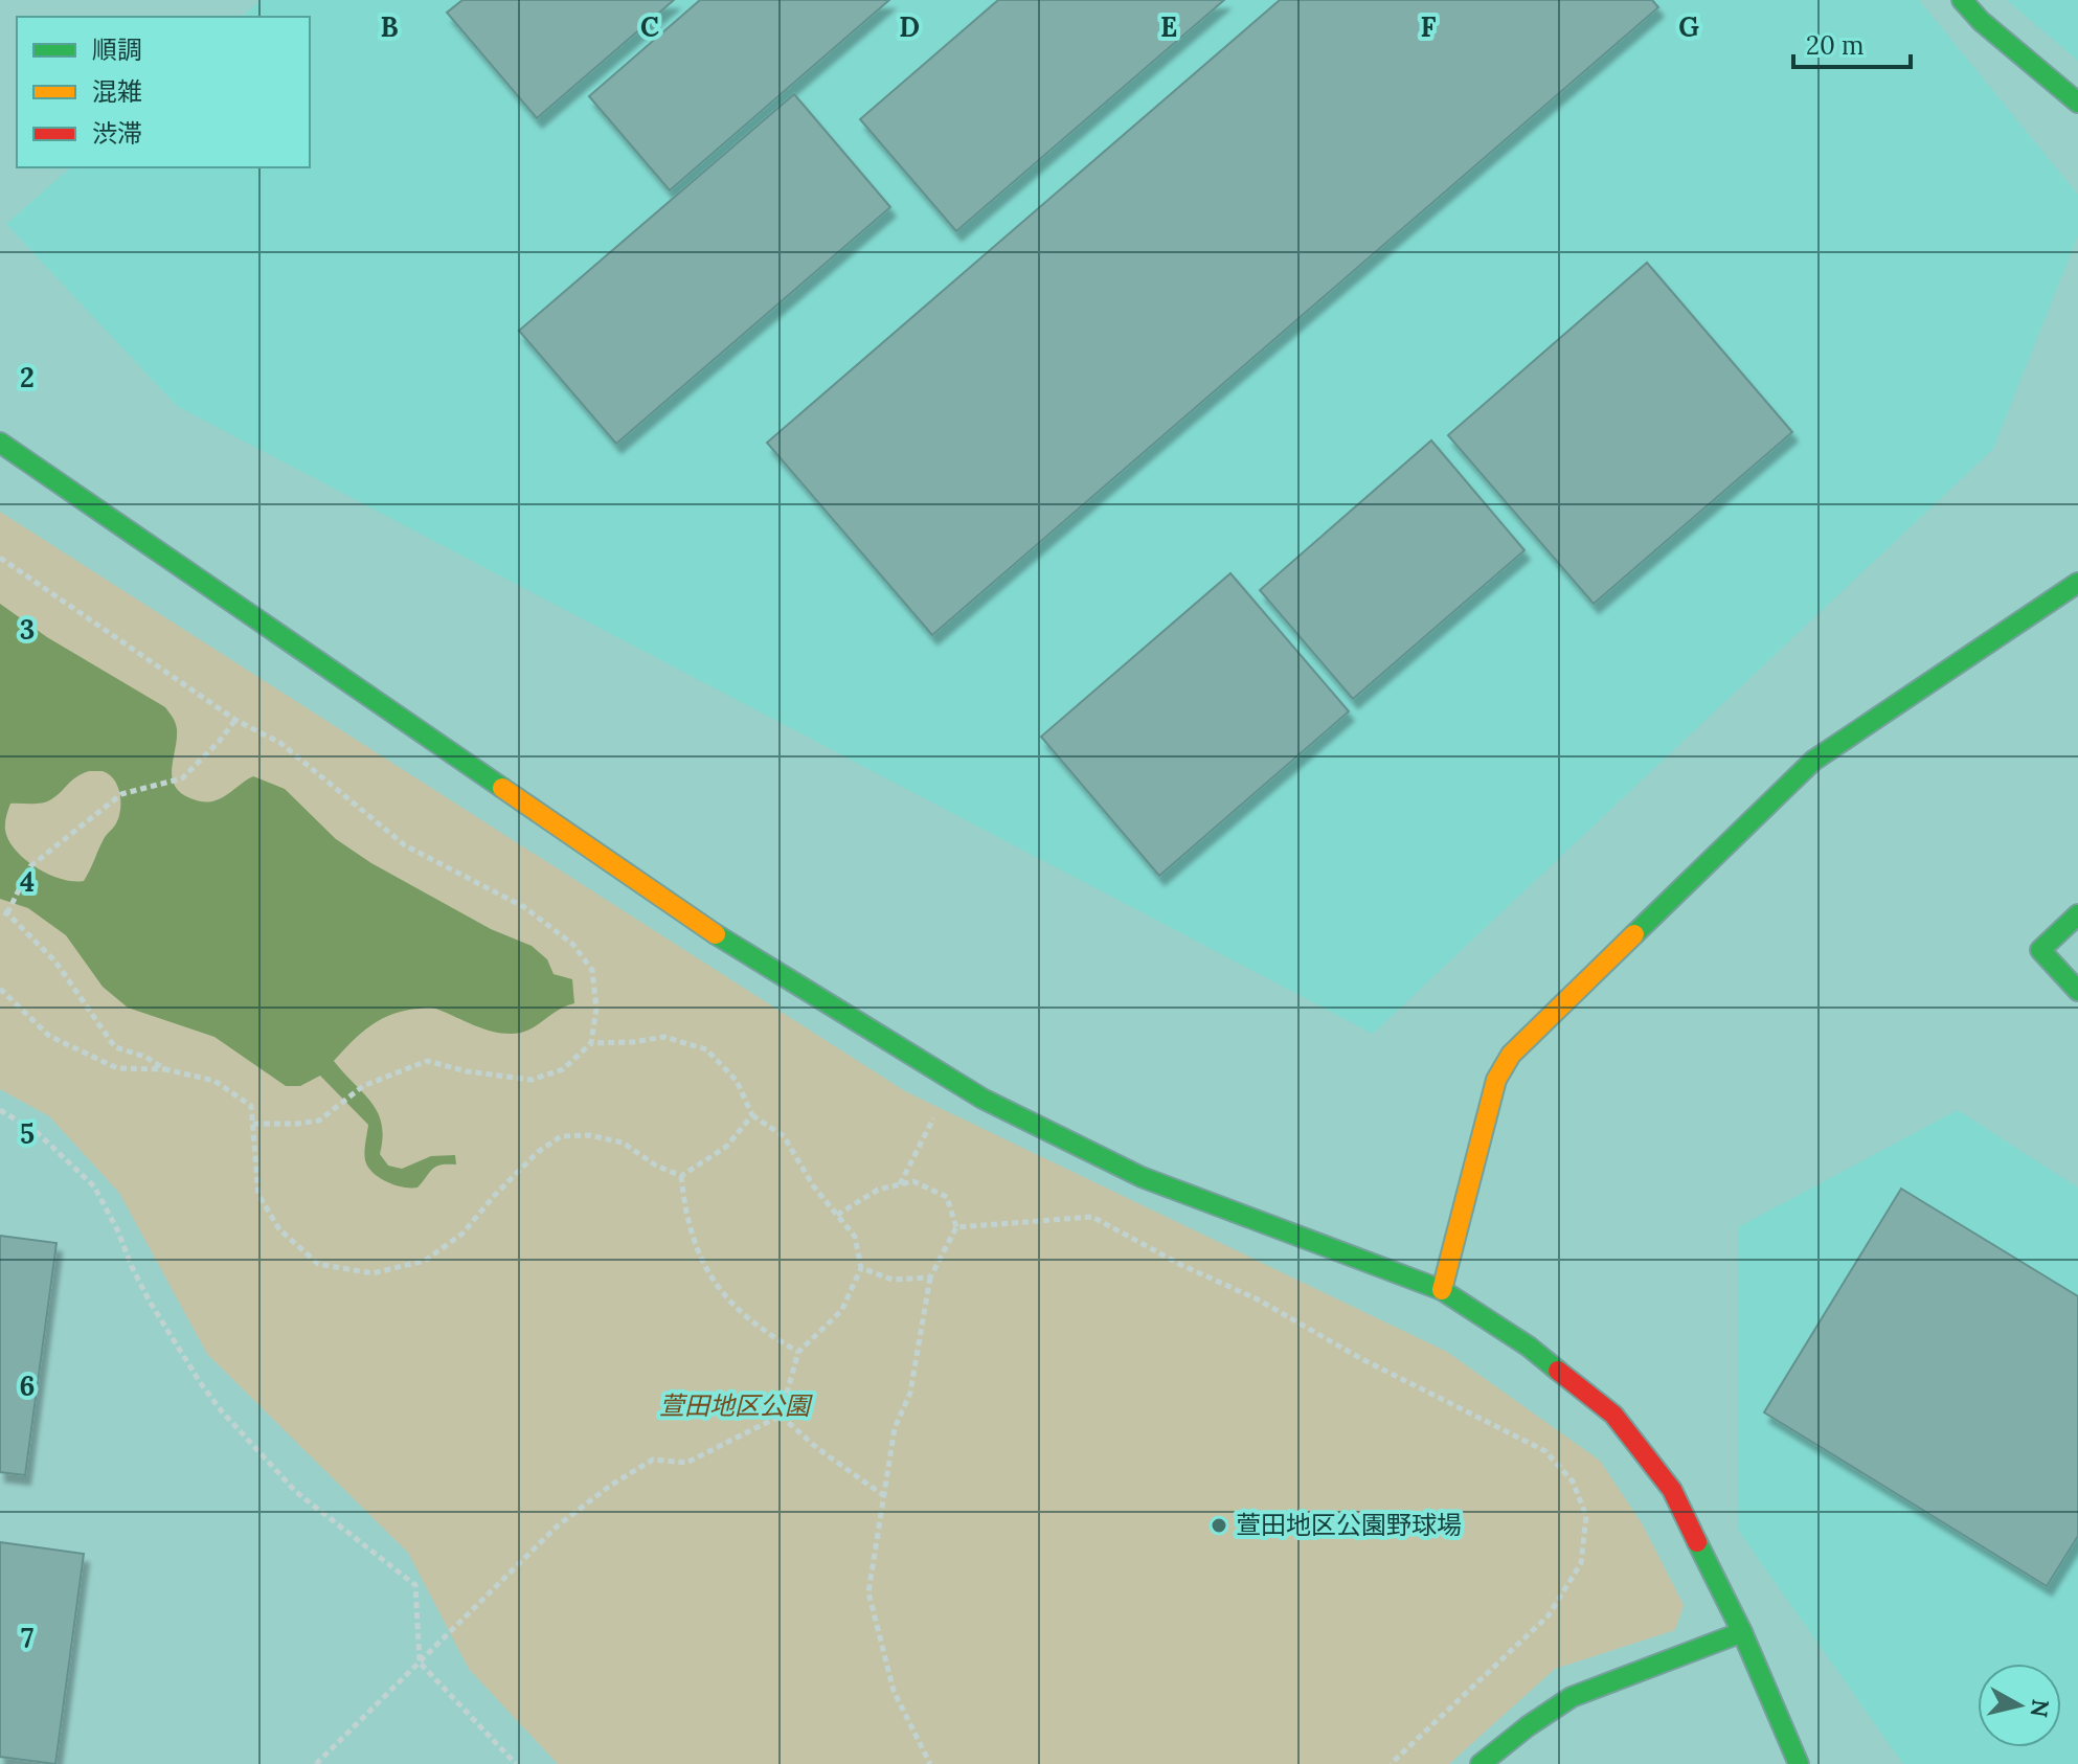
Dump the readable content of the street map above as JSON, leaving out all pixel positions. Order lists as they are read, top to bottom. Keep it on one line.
{"parks":["萱田地区公園"],"places":["萱田地区公園野球場"],"legend":["順調","混雑","渋滞"],"scale_bar":"20 m","north":"right","grid":{"columns":["B","C","D","E","F","G"],"rows":["2","3","4","5","6","7"]}}
